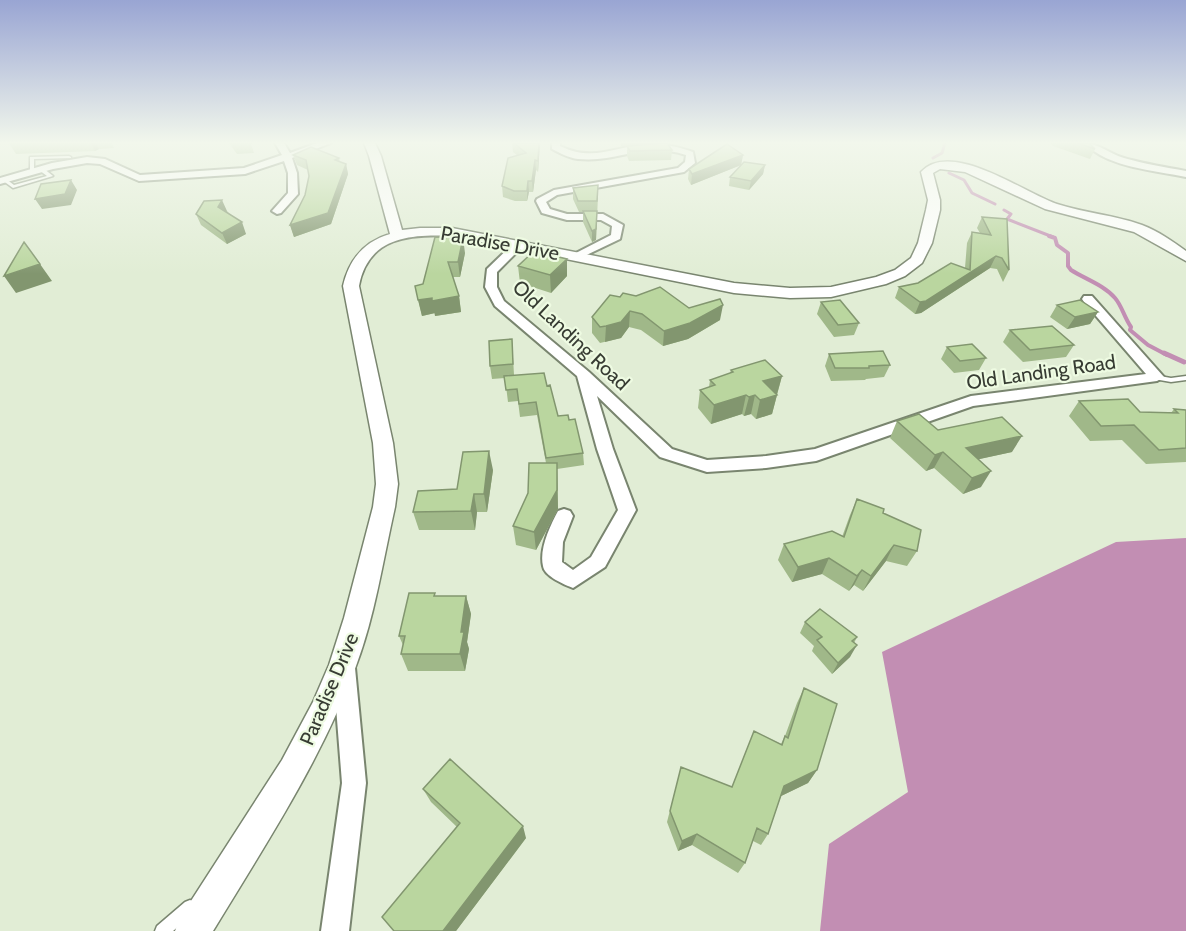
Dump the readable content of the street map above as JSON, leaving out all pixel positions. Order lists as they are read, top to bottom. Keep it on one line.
{"streets":{"street":["Paradise Drive","Old Landing Road"]},"crossings":[["Paradise Drive","Old Landing Road"]]}
